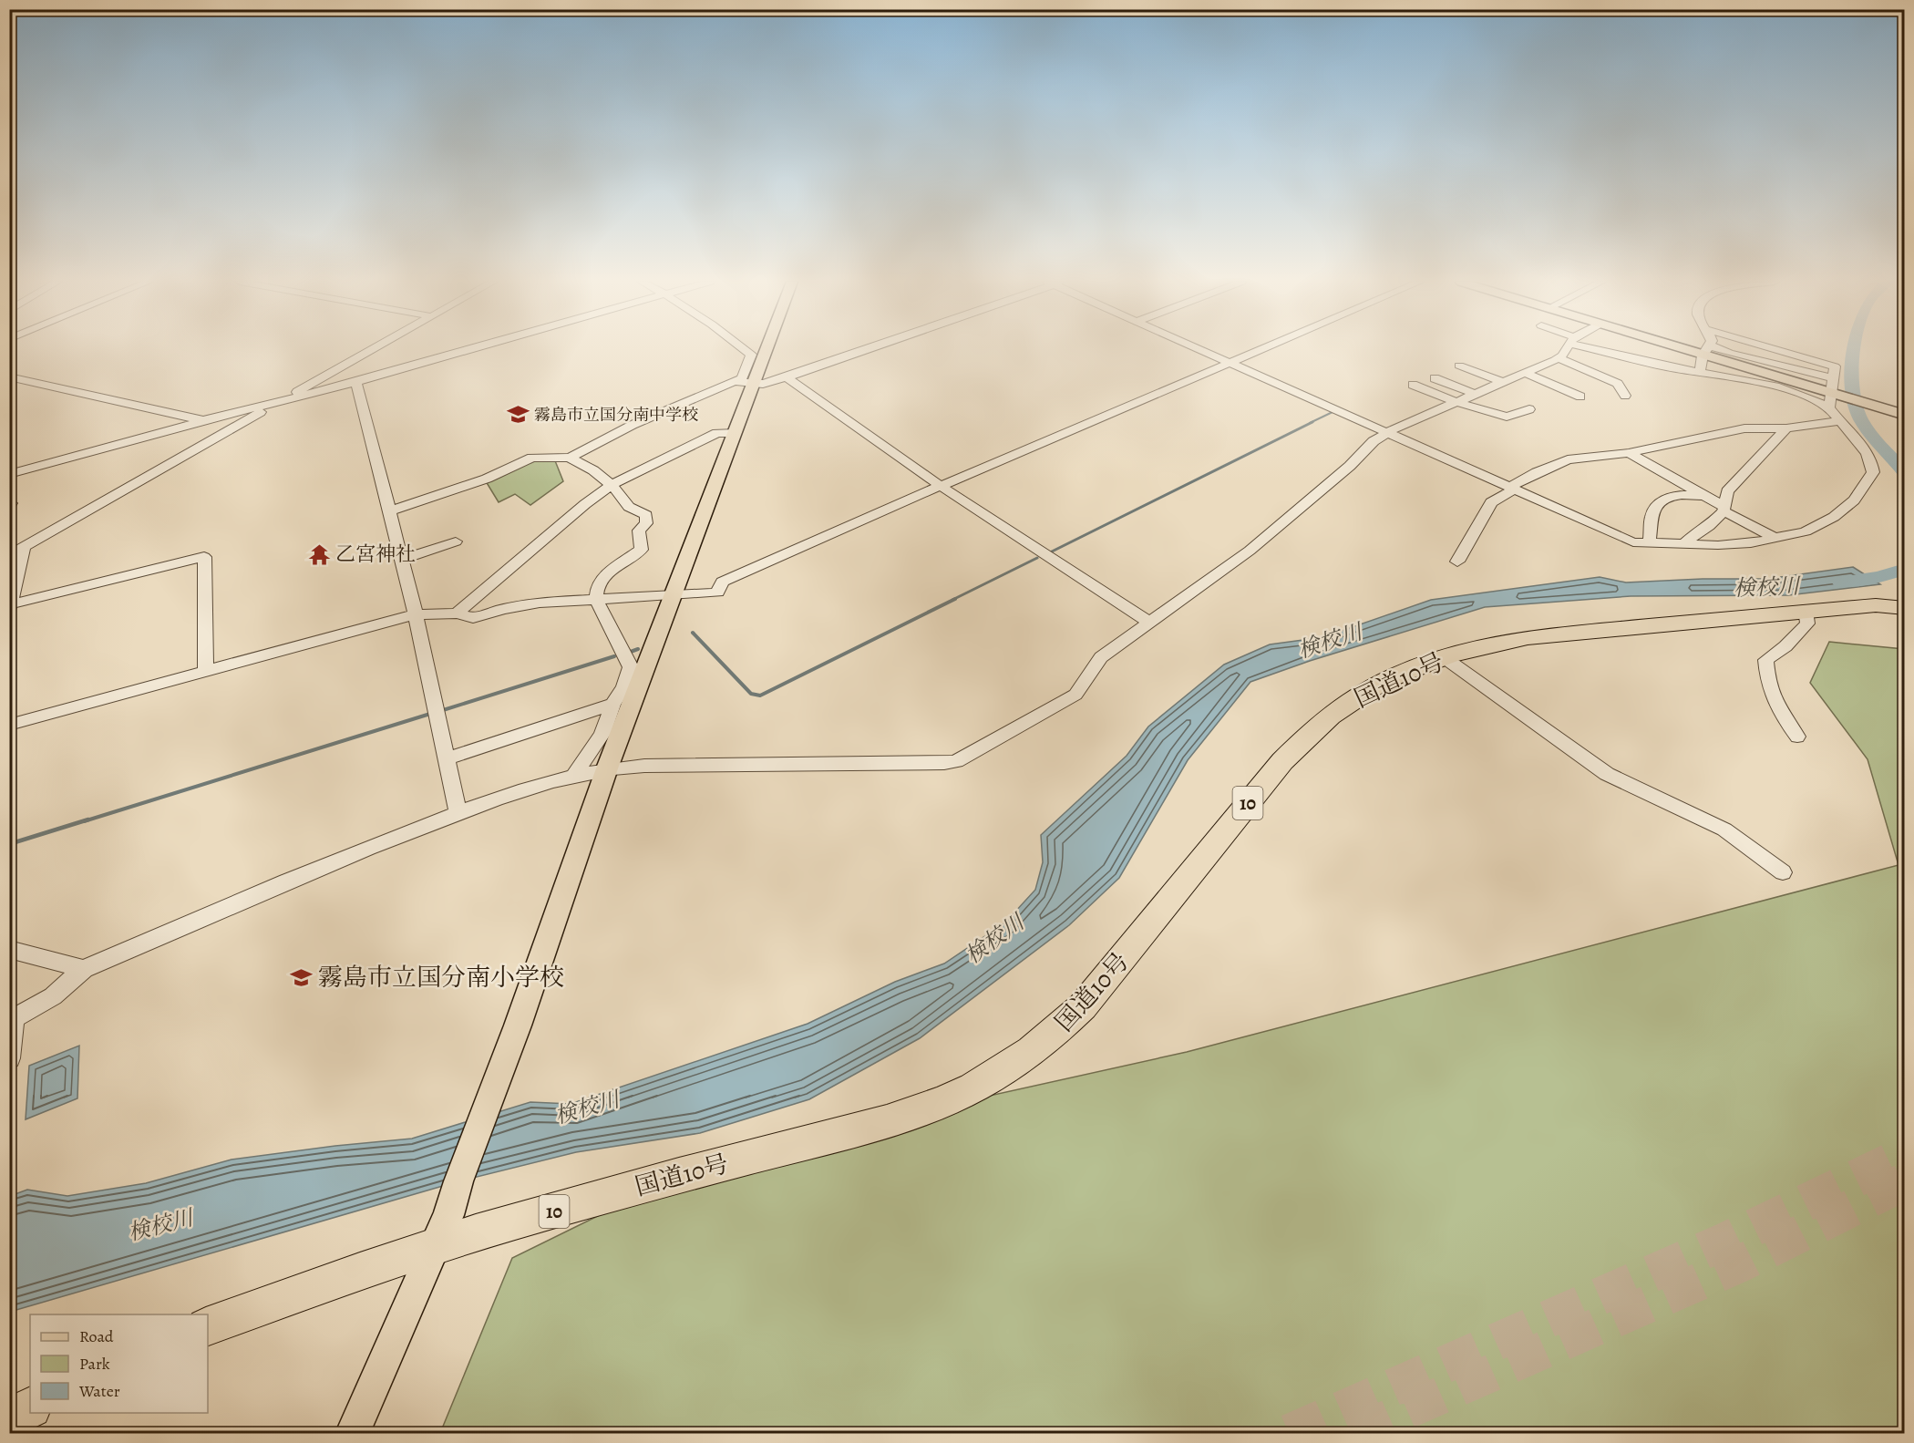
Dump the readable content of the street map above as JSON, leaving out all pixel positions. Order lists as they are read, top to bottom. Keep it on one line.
{"streets":{"highway":["国道10号","10"]},"water":["検校川"],"places":{"school or university":["霧島市立国分南中学校","霧島市立国分南小学校"],"temple":["乙宮神社"]},"legend":["Road","Park","Water"]}
